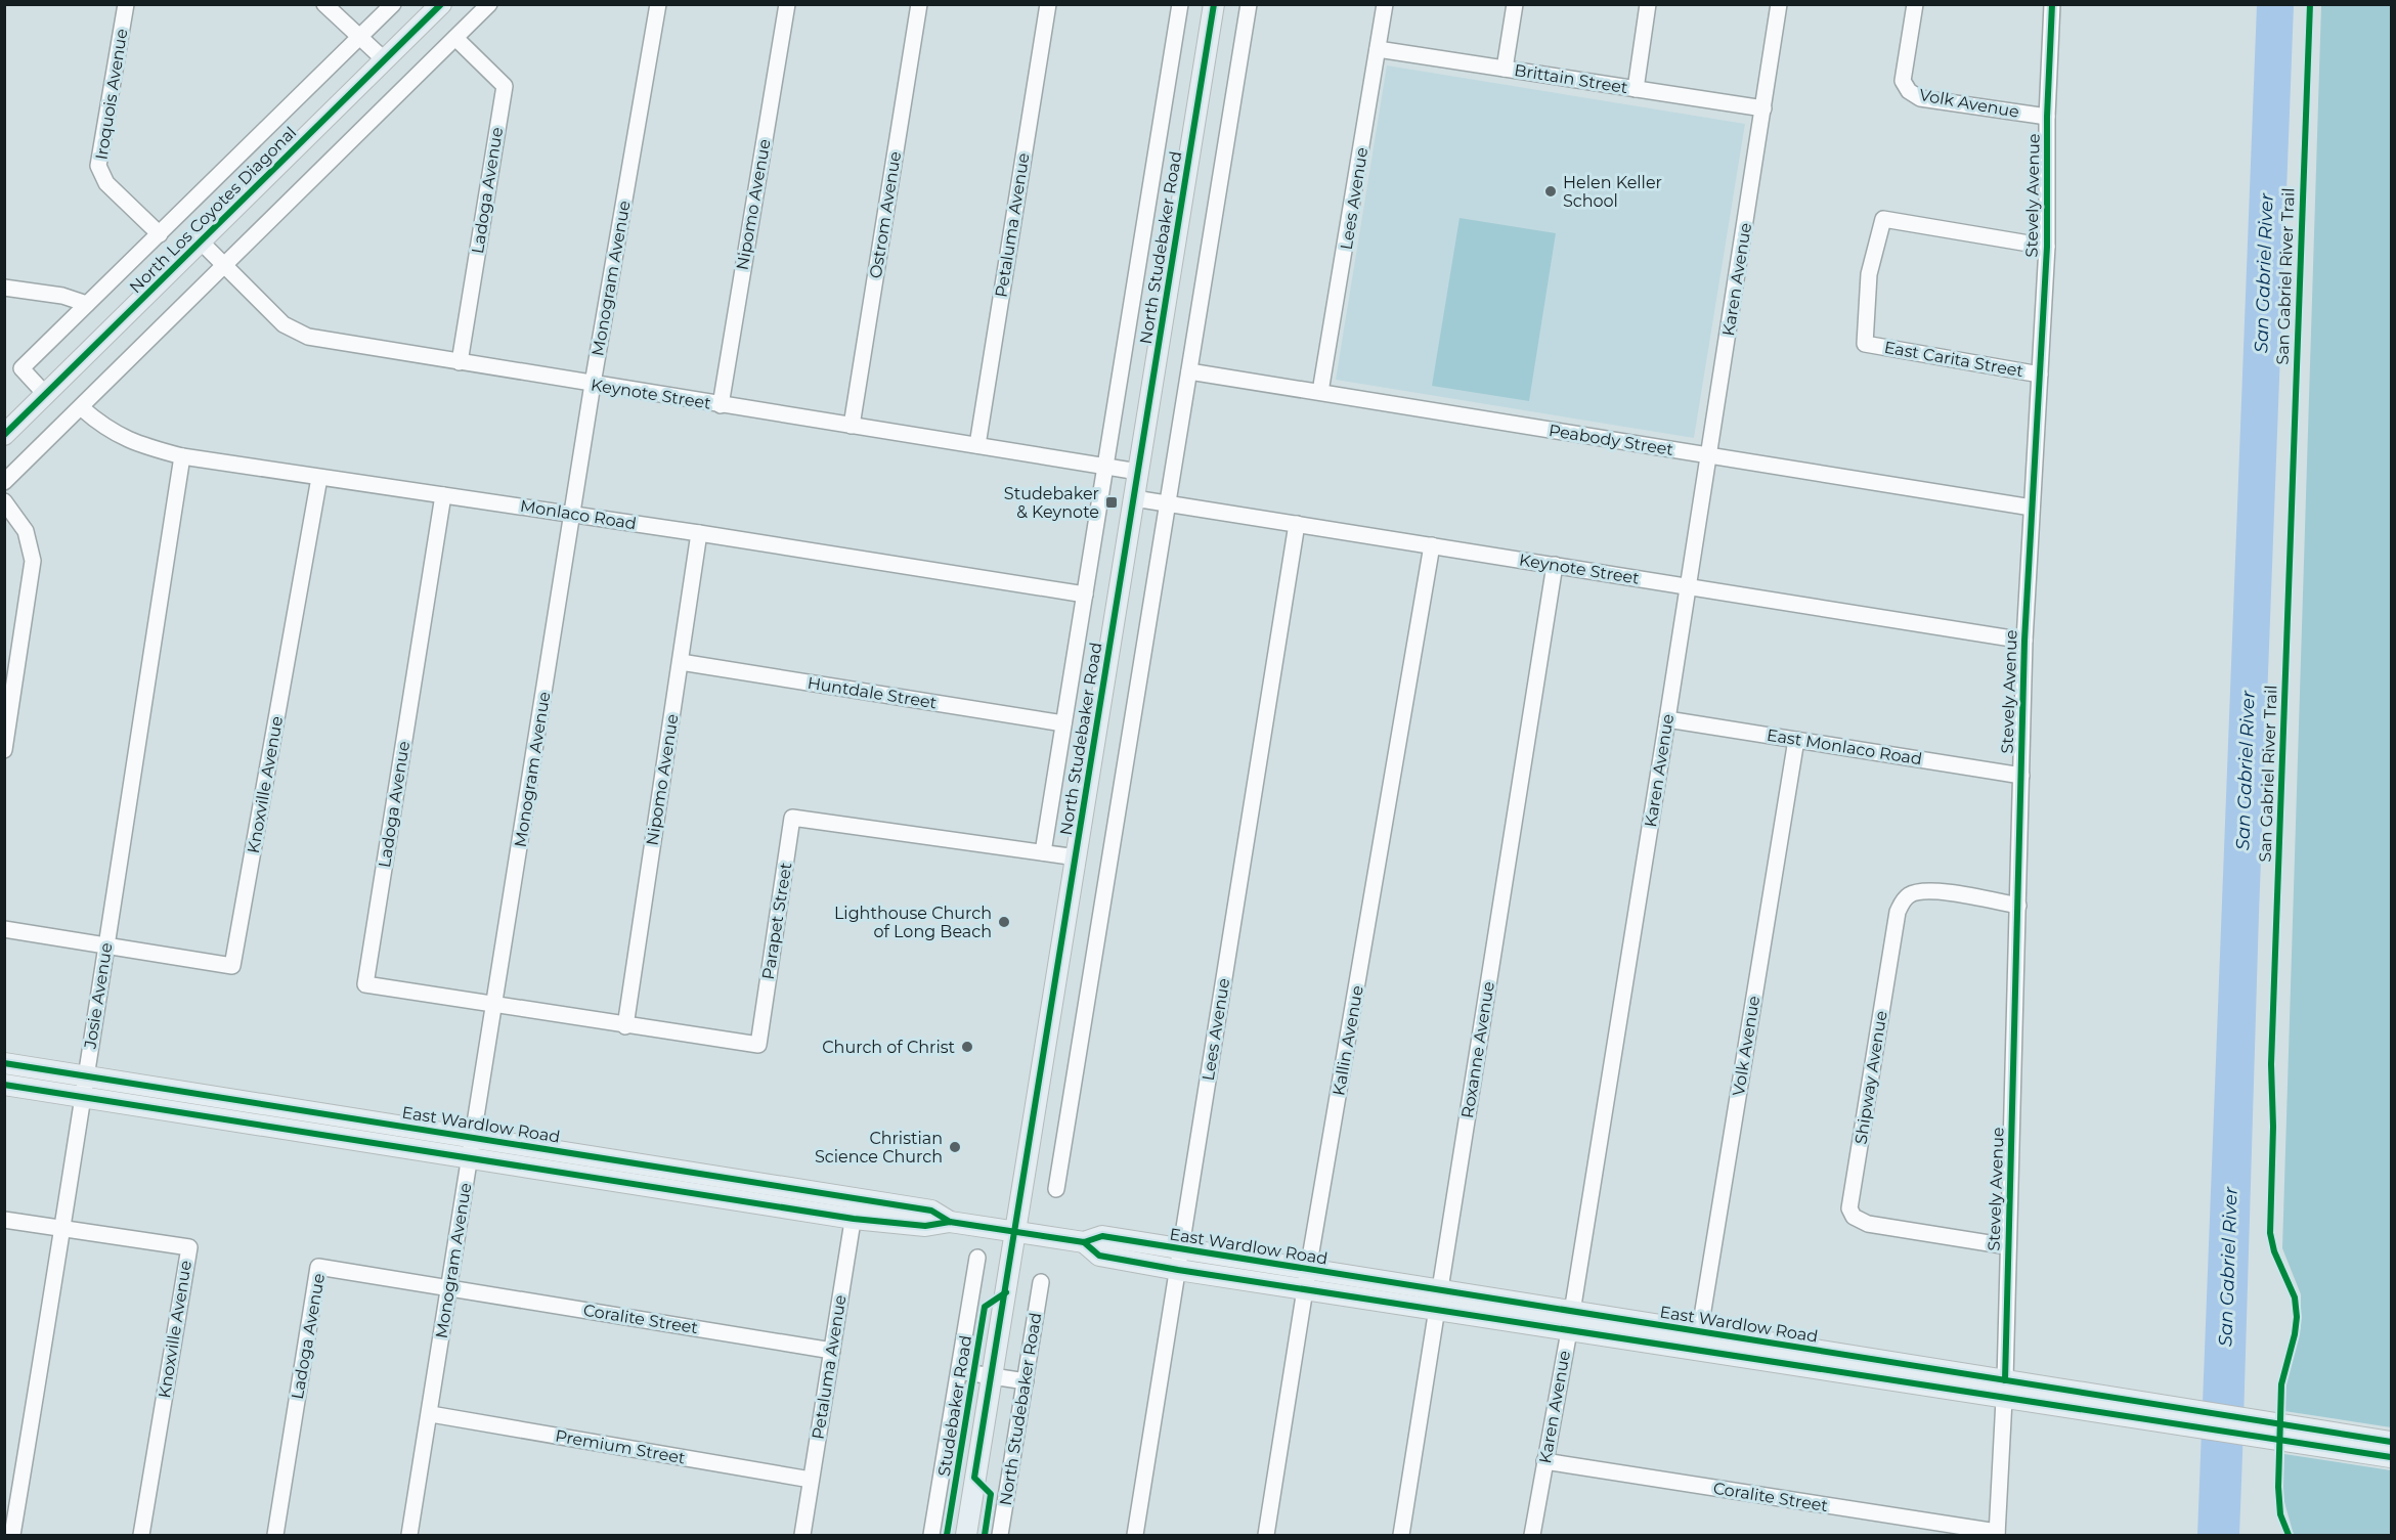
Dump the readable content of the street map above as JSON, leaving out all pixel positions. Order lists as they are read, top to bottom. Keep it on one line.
{"streets":{"main road":["North Los Coyotes Diagonal","North Studebaker Road","East Wardlow Road"],"street":["Brittain Street","Iroquois Avenue","Volk Avenue","Ladoga Avenue","Stevely Avenue","Lees Avenue","Nipomo Avenue","Ostrom Avenue","Petaluma Avenue","Monogram Avenue","Karen Avenue","East Carita Street","Keynote Street","Peabody Street","Monlaco Road","Huntdale Street","East Monlaco Road","Knoxville Avenue","Parapet Street","Josie Avenue","Kallin Avenue","Roxanne Avenue","Shipway Avenue","Coralite Street","Premium Street"],"cycle path":["San Gabriel River Trail","Studebaker Road"]},"crossings":[["Brittain Street","Lees Avenue"],["Brittain Street","Karen Avenue"],["Iroquois Avenue","North Los Coyotes Diagonal"],["Volk Avenue","Stevely Avenue"],["Volk Avenue","East Monlaco Road"],["Volk Avenue","East Wardlow Road"],["Ladoga Avenue","Monogram Avenue"],["Ladoga Avenue","Keynote Street"],["Ladoga Avenue","Monlaco Road"],["Ladoga Avenue","Parapet Street"],["Ladoga Avenue","Coralite Street"],["Stevely Avenue","East Carita Street"],["Stevely Avenue","Keynote Street"],["Stevely Avenue","Peabody Street"],["Stevely Avenue","East Monlaco Road"],["Stevely Avenue","Shipway Avenue"],["Stevely Avenue","East Wardlow Road"],["Stevely Avenue","Coralite Street"],["Lees Avenue","Keynote Street"],["Lees Avenue","Peabody Street"],["Lees Avenue","East Wardlow Road"],["Nipomo Avenue","Keynote Street"],["Nipomo Avenue","Monlaco Road"],["Nipomo Avenue","Huntdale Street"],["Nipomo Avenue","Parapet Street"],["North Los Coyotes Diagonal","Keynote Street"],["Ostrom Avenue","Keynote Street"],["Petaluma Avenue","Keynote Street"],["Petaluma Avenue","East Wardlow Road"],["Petaluma Avenue","Coralite Street"],["Petaluma Avenue","Premium Street"],["North Studebaker Road","Keynote Street"],["North Studebaker Road","Monlaco Road"],["North Studebaker Road","Huntdale Street"],["North Studebaker Road","Parapet Street"],["North Studebaker Road","East Wardlow Road"],["Monogram Avenue","Keynote Street"],["Monogram Avenue","Monlaco Road"],["Monogram Avenue","Parapet Street"],["Monogram Avenue","East Wardlow Road"],["Monogram Avenue","Coralite Street"],["Monogram Avenue","Premium Street"],["Karen Avenue","Keynote Street"],["Karen Avenue","Peabody Street"],["Karen Avenue","East Monlaco Road"],["Karen Avenue","East Wardlow Road"],["Karen Avenue","Coralite Street"],["Keynote Street","Kallin Avenue"],["Keynote Street","Roxanne Avenue"],["Monlaco Road","Knoxville Avenue"],["Monlaco Road","Josie Avenue"],["Knoxville Avenue","Josie Avenue"],["Josie Avenue","East Wardlow Road"],["Kallin Avenue","East Wardlow Road"],["Roxanne Avenue","East Wardlow Road"]],"water":["San Gabriel River"],"places":{"other":["Helen Keller School","Lighthouse Church of Long Beach","Church of Christ","Christian Science Church"],"transit":["Studebaker & Keynote"]}}
